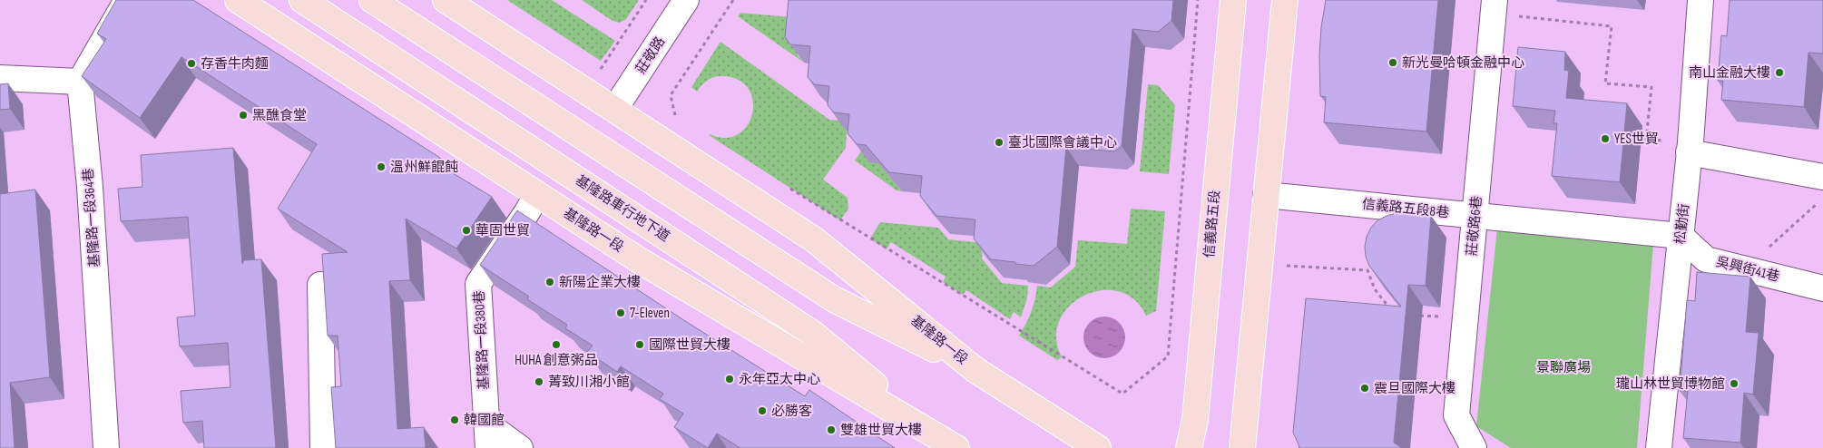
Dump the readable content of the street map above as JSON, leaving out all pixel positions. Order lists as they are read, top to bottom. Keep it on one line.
{"streets":{"main road":["基隆路車行地下道","信義路五段","基隆路一段"],"street":["莊敬路","信義路五段8巷","基隆路一段364巷","松勤街","莊敬路6巷","吳興街41巷","基隆路一段380巷"]},"crossings":[["莊敬路","基隆路一段"],["基隆路車行地下道","基隆路一段"],["信義路五段8巷","松勤街"],["信義路五段8巷","莊敬路6巷"],["信義路五段8巷","吳興街41巷"],["松勤街","吳興街41巷"],["基隆路一段","基隆路一段380巷"]],"parks":["景聯廣場"],"places":["新光曼哈頓金融中心","存香牛肉麵","南山金融大樓","黑醮食堂","YES世貿","臺北國際會議中心","溫州鮮餛飩","華固世貿","新陽企業大樓","7-Eleven","HUHA 創意粥品","國際世貿大樓","永年亞太中心","菁致川湘小館","瓏山林世貿博物館","震旦國際大樓","必勝客","韓國館","雙雄世貿大樓"]}
